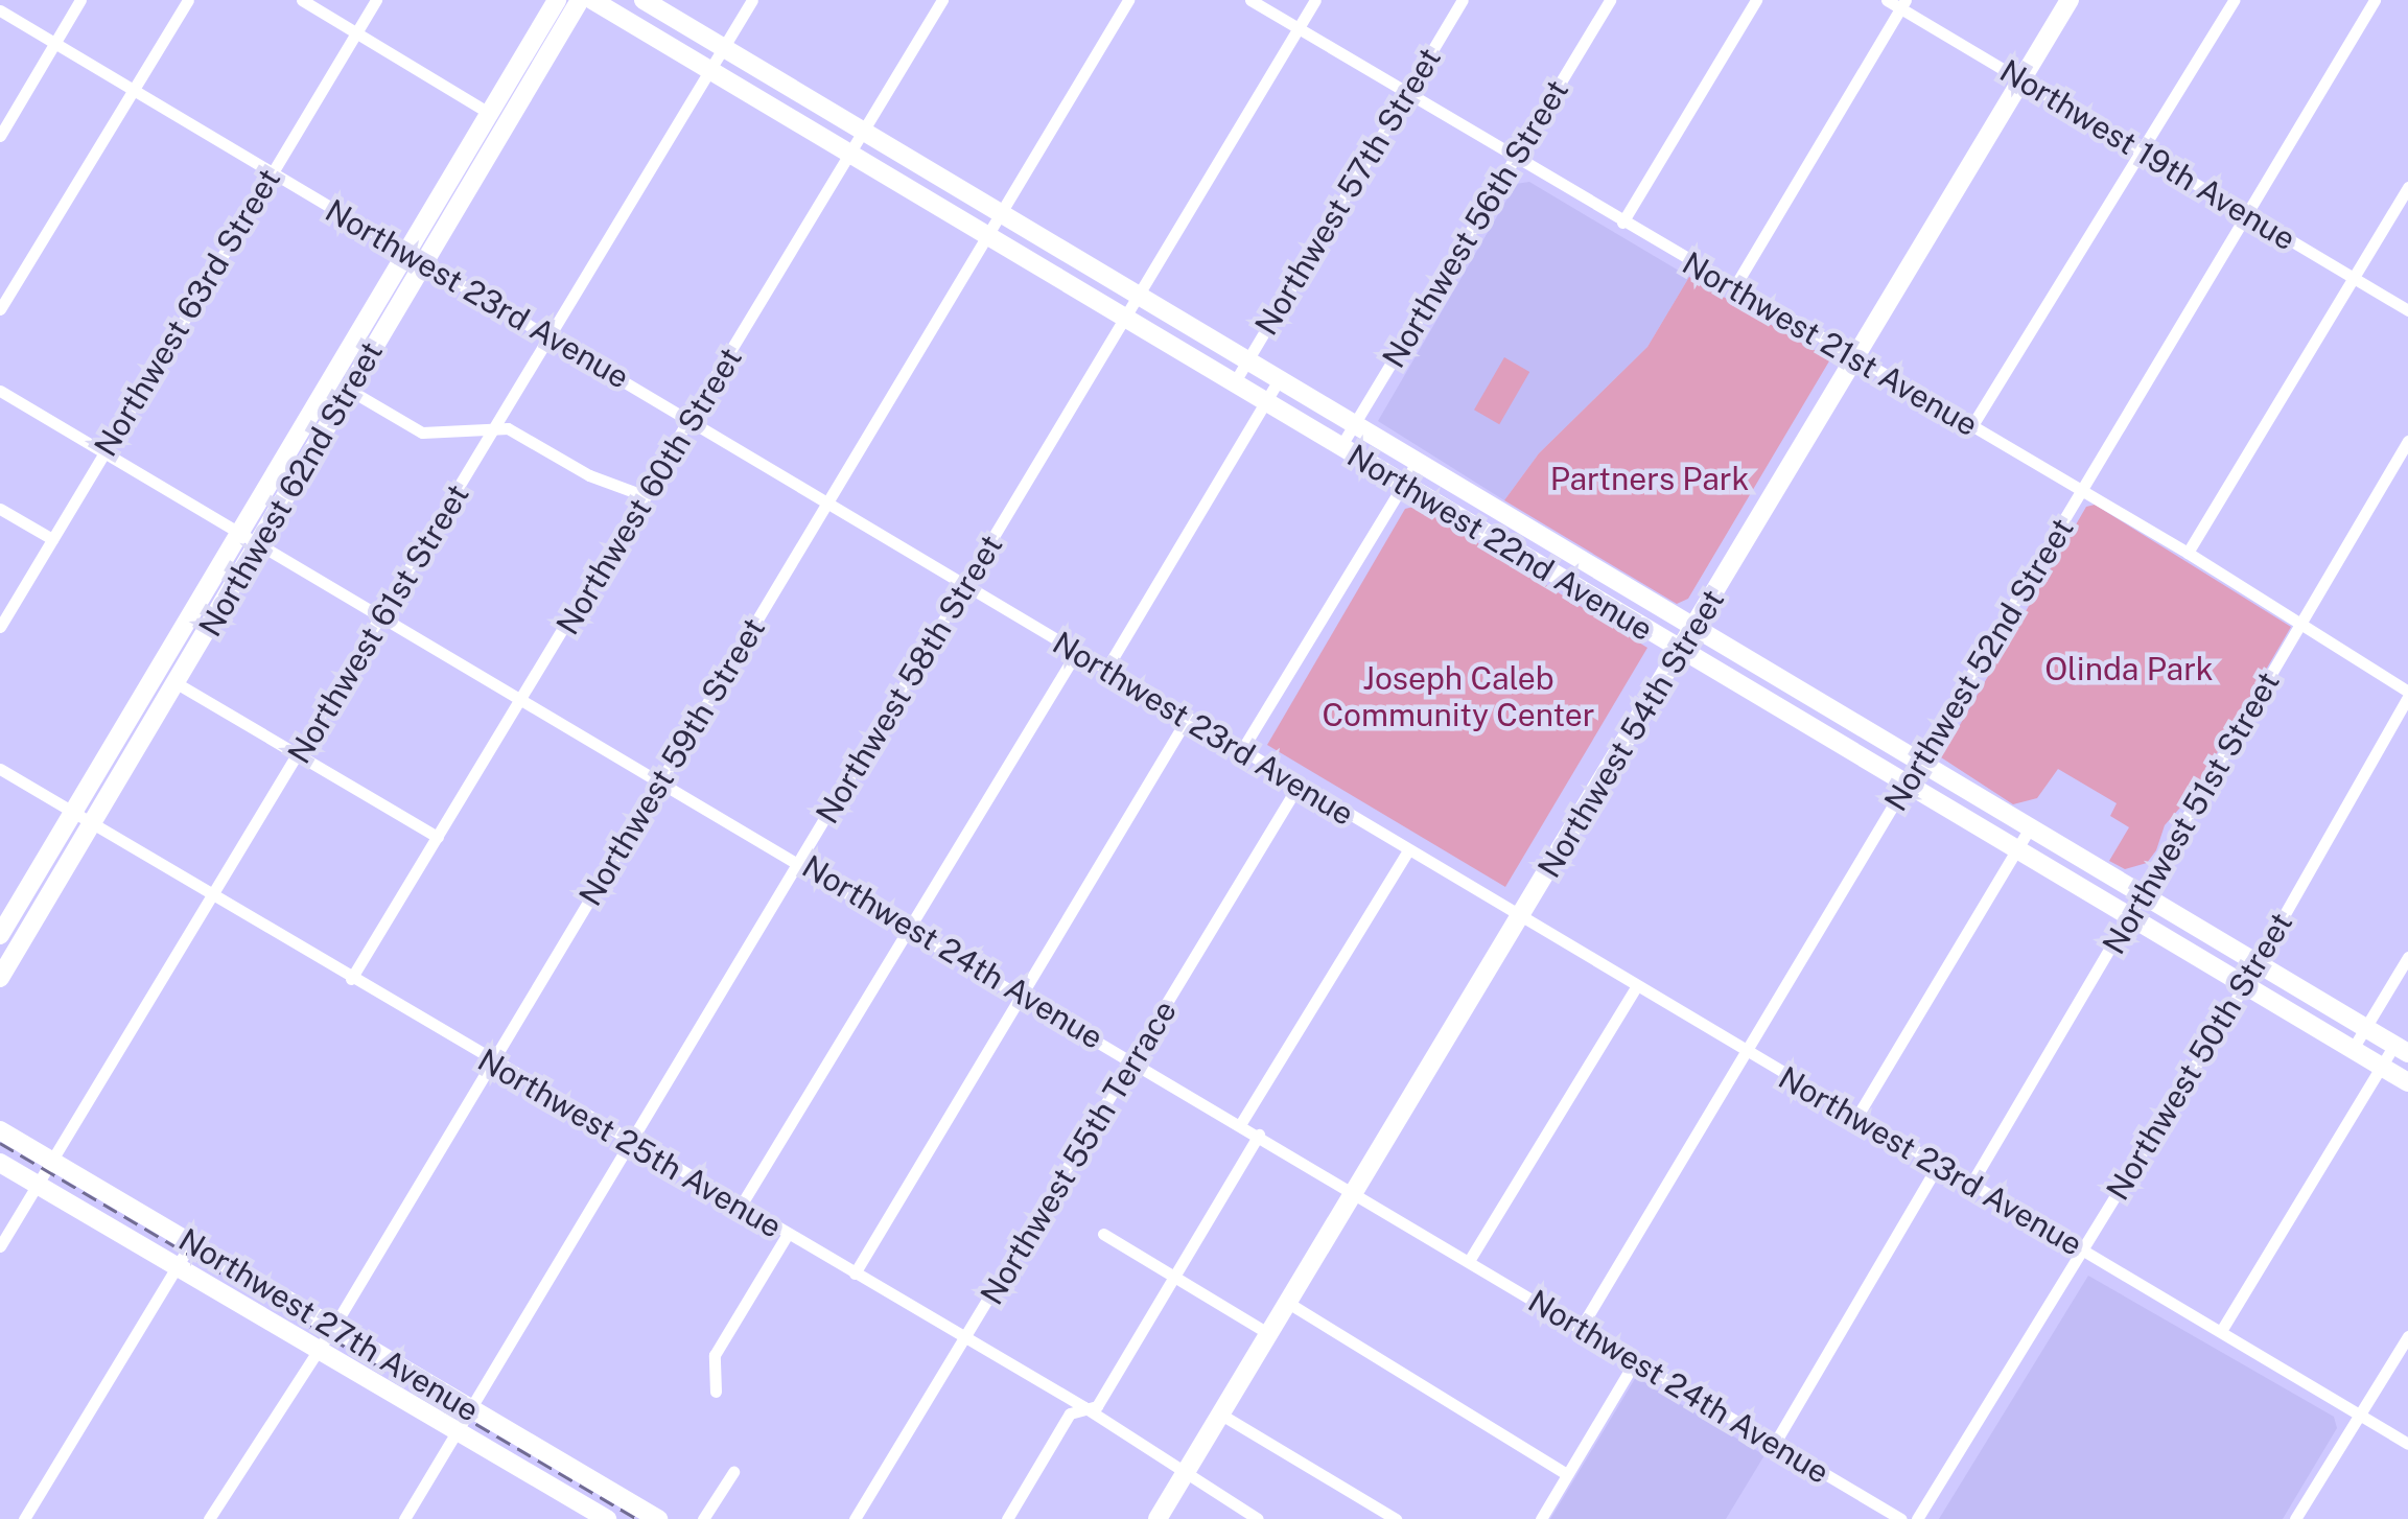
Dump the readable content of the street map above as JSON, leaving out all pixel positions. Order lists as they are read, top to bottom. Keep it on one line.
{"streets":{"main road":["Northwest 62nd Street","Northwest 22nd Avenue","Northwest 54th Street","Northwest 27th Avenue"],"street":["Northwest 19th Avenue","Northwest 57th Street","Northwest 56th Street","Northwest 23rd Avenue","Northwest 63rd Street","Northwest 21st Avenue","Northwest 60th Street","Northwest 61st Street","Northwest 52nd Street","Northwest 58th Street","Northwest 59th Street","Northwest 51st Street","Northwest 24th Avenue","Northwest 50th Street","Northwest 25th Avenue","Northwest 55th Terrace"]},"crossings":[["Northwest 19th Avenue","Northwest 52nd Street"],["Northwest 19th Avenue","Northwest 54th Street"],["Northwest 57th Street","Northwest 23rd Avenue"],["Northwest 57th Street","Northwest 21st Avenue"],["Northwest 57th Street","Northwest 22nd Avenue"],["Northwest 56th Street","Northwest 21st Avenue"],["Northwest 56th Street","Northwest 22nd Avenue"],["Northwest 23rd Avenue","Northwest 63rd Street"],["Northwest 23rd Avenue","Northwest 62nd Street"],["Northwest 23rd Avenue","Northwest 60th Street"],["Northwest 23rd Avenue","Northwest 61st Street"],["Northwest 23rd Avenue","Northwest 52nd Street"],["Northwest 23rd Avenue","Northwest 58th Street"],["Northwest 23rd Avenue","Northwest 54th Street"],["Northwest 23rd Avenue","Northwest 59th Street"],["Northwest 23rd Avenue","Northwest 51st Street"],["Northwest 23rd Avenue","Northwest 50th Street"],["Northwest 23rd Avenue","Northwest 55th Terrace"],["Northwest 63rd Street","Northwest 24th Avenue"],["Northwest 21st Avenue","Northwest 52nd Street"],["Northwest 21st Avenue","Northwest 58th Street"],["Northwest 21st Avenue","Northwest 54th Street"],["Northwest 21st Avenue","Northwest 51st Street"],["Northwest 21st Avenue","Northwest 50th Street"],["Northwest 62nd Street","Northwest 24th Avenue"],["Northwest 62nd Street","Northwest 25th Avenue"],["Northwest 60th Street","Northwest 22nd Avenue"],["Northwest 60th Street","Northwest 24th Avenue"],["Northwest 60th Street","Northwest 25th Avenue"],["Northwest 22nd Avenue","Northwest 61st Street"],["Northwest 22nd Avenue","Northwest 52nd Street"],["Northwest 22nd Avenue","Northwest 58th Street"],["Northwest 22nd Avenue","Northwest 54th Street"],["Northwest 22nd Avenue","Northwest 59th Street"],["Northwest 22nd Avenue","Northwest 51st Street"],["Northwest 22nd Avenue","Northwest 50th Street"],["Northwest 61st Street","Northwest 24th Avenue"],["Northwest 61st Street","Northwest 25th Avenue"],["Northwest 61st Street","Northwest 27th Avenue"],["Northwest 52nd Street","Northwest 24th Avenue"],["Northwest 58th Street","Northwest 24th Avenue"],["Northwest 58th Street","Northwest 25th Avenue"],["Northwest 58th Street","Northwest 27th Avenue"],["Northwest 54th Street","Northwest 24th Avenue"],["Northwest 54th Street","Northwest 25th Avenue"],["Northwest 59th Street","Northwest 24th Avenue"],["Northwest 59th Street","Northwest 25th Avenue"],["Northwest 59th Street","Northwest 27th Avenue"],["Northwest 24th Avenue","Northwest 55th Terrace"],["Northwest 25th Avenue","Northwest 55th Terrace"]],"parks":["Partners Park","Olinda Park","Joseph Caleb Community Center"]}
